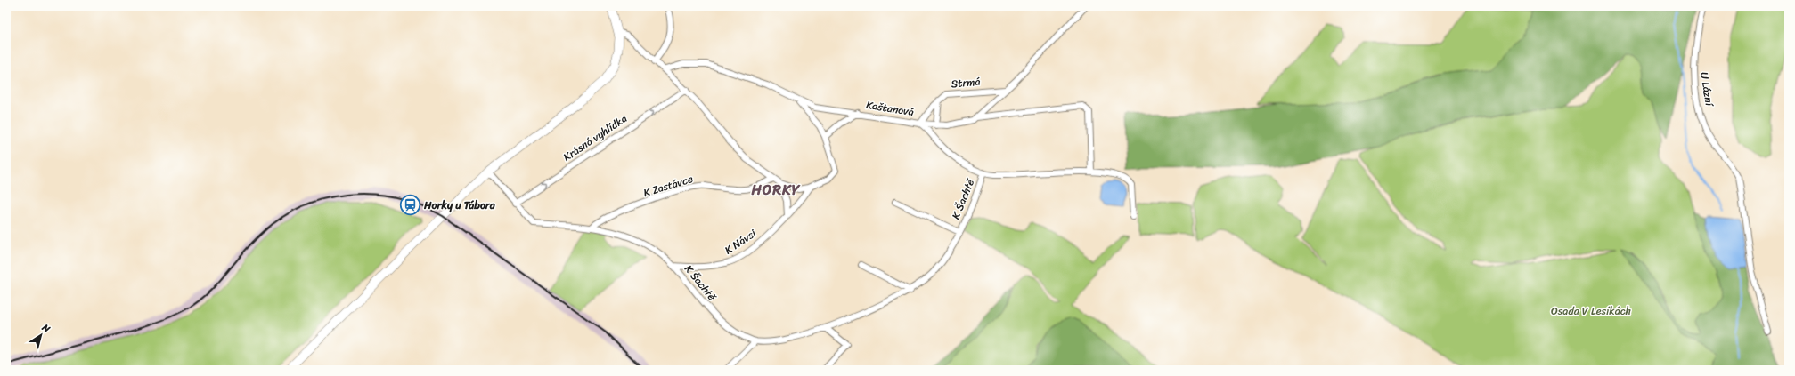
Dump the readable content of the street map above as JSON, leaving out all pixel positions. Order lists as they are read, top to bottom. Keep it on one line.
{"streets":{"street":["Strmá","U Lázní","Kaštanová","Krásná vyhlídka","K Zastávce","K Šachtě","K Návsi"]},"crossings":[["Strmá","Kaštanová"],["Kaštanová","K Šachtě"],["Krásná vyhlídka","K Šachtě"],["K Zastávce","K Šachtě"],["K Šachtě","K Návsi"]],"districts":["HORKY"],"parks":["Osada V Lesíkách"],"places":{"station":["Horky u Tábora"]},"north":"top right"}
